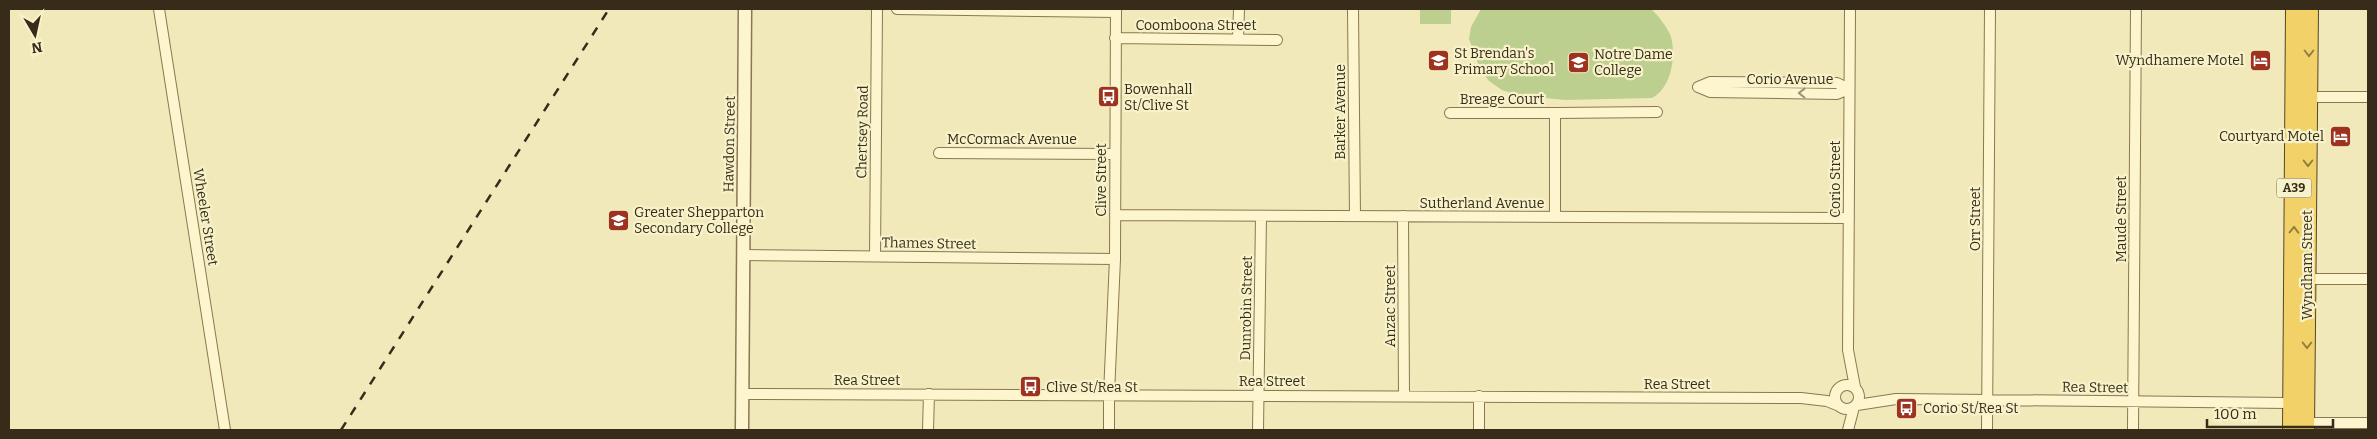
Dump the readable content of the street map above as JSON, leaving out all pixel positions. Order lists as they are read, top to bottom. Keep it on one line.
{"streets":{"highway":["A39","Wyndham Street"],"street":["Coomboona Street","Corio Avenue","Breage Court","Barker Avenue","Chertsey Road","McCormack Avenue","Hawdon Street","Corio Street","Clive Street","Sutherland Avenue","Wheeler Street","Orr Street","Maude Street","Thames Street","Anzac Street","Dunrobin Street","Rea Street"]},"crossings":[["Coomboona Street","Clive Street"],["Corio Avenue","Corio Street"],["Breage Court","Sutherland Avenue"],["Barker Avenue","Sutherland Avenue"],["Chertsey Road","Thames Street"],["McCormack Avenue","Clive Street"],["Hawdon Street","Thames Street"],["Hawdon Street","Rea Street"],["Corio Street","Sutherland Avenue"],["Corio Street","Rea Street"],["Clive Street","Sutherland Avenue"],["Clive Street","Thames Street"],["Clive Street","Rea Street"],["Sutherland Avenue","Anzac Street"],["Sutherland Avenue","Dunrobin Street"],["Orr Street","Rea Street"],["Maude Street","Rea Street"],["Wyndham Street","Rea Street"],["Anzac Street","Rea Street"],["Dunrobin Street","Rea Street"]],"places":{"hotel":["Wyndhamere Motel","Courtyard Motel"],"school or university":["St Brendan's Primary School","Notre Dame College","Greater Shepparton Secondary College"],"bus stop":["Bowenhall St/Clive St","Clive St/Rea St","Corio St/Rea St"]},"scale_bar":"100 m","north":"bottom"}
